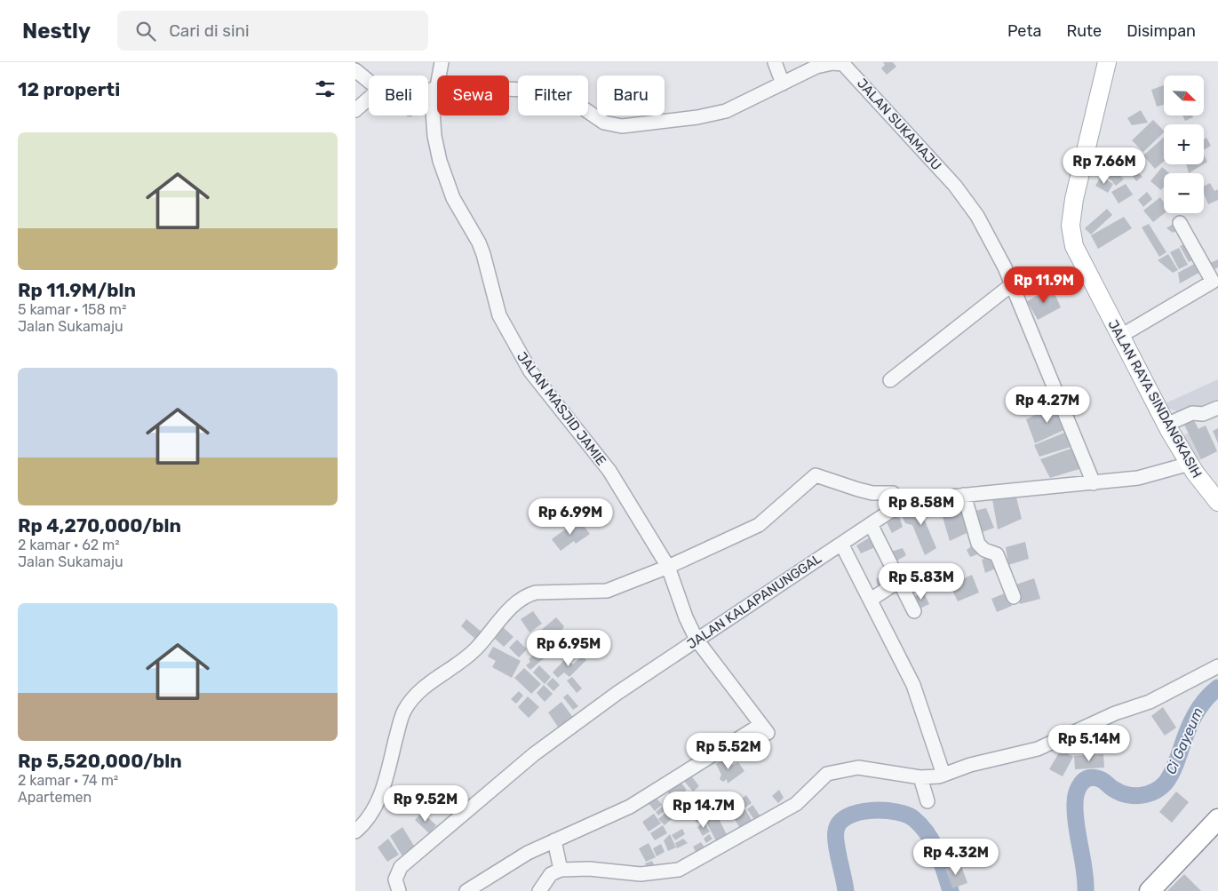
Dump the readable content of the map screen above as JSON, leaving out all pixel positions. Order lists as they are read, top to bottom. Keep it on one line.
{"streets":{"main road":["JALAN RAYA SINDANGKASIH"],"street":["JALAN SUKAMAJU","JALAN MASJID JAMIE","JALAN KALAPANUNGGAL"]},"crossings":[["JALAN SUKAMAJU","JALAN MASJID JAMIE"],["JALAN SUKAMAJU","JALAN KALAPANUNGGAL"],["JALAN RAYA SINDANGKASIH","JALAN KALAPANUNGGAL"],["JALAN MASJID JAMIE","JALAN KALAPANUNGGAL"]],"water":["Ci Gayeum"],"north":"bottom right","page":{"header":"Nestly","search":"Cari di sini","nav":["Peta","Rute","Disimpan"],"heading":"12 properti","map_buttons":["+","−"],"chip":["Beli","Sewa","Filter","Baru"],"list":[{"name":"Rp 11.9M/bln","note":"5 kamar · 158 m² · Jalan Sukamaju"},{"name":"Rp 4,270,000/bln","note":"2 kamar · 62 m² · Jalan Sukamaju"},{"name":"Rp 5,520,000/bln","note":"2 kamar · 74 m² · Apartemen"}],"price":["Rp 7.66M","Rp 11.9M","Rp 4.27M","Rp 8.58M","Rp 6.99M","Rp 5.83M","Rp 6.95M","Rp 5.14M","Rp 5.52M","Rp 9.52M","Rp 14.7M","Rp 4.32M"]}}
